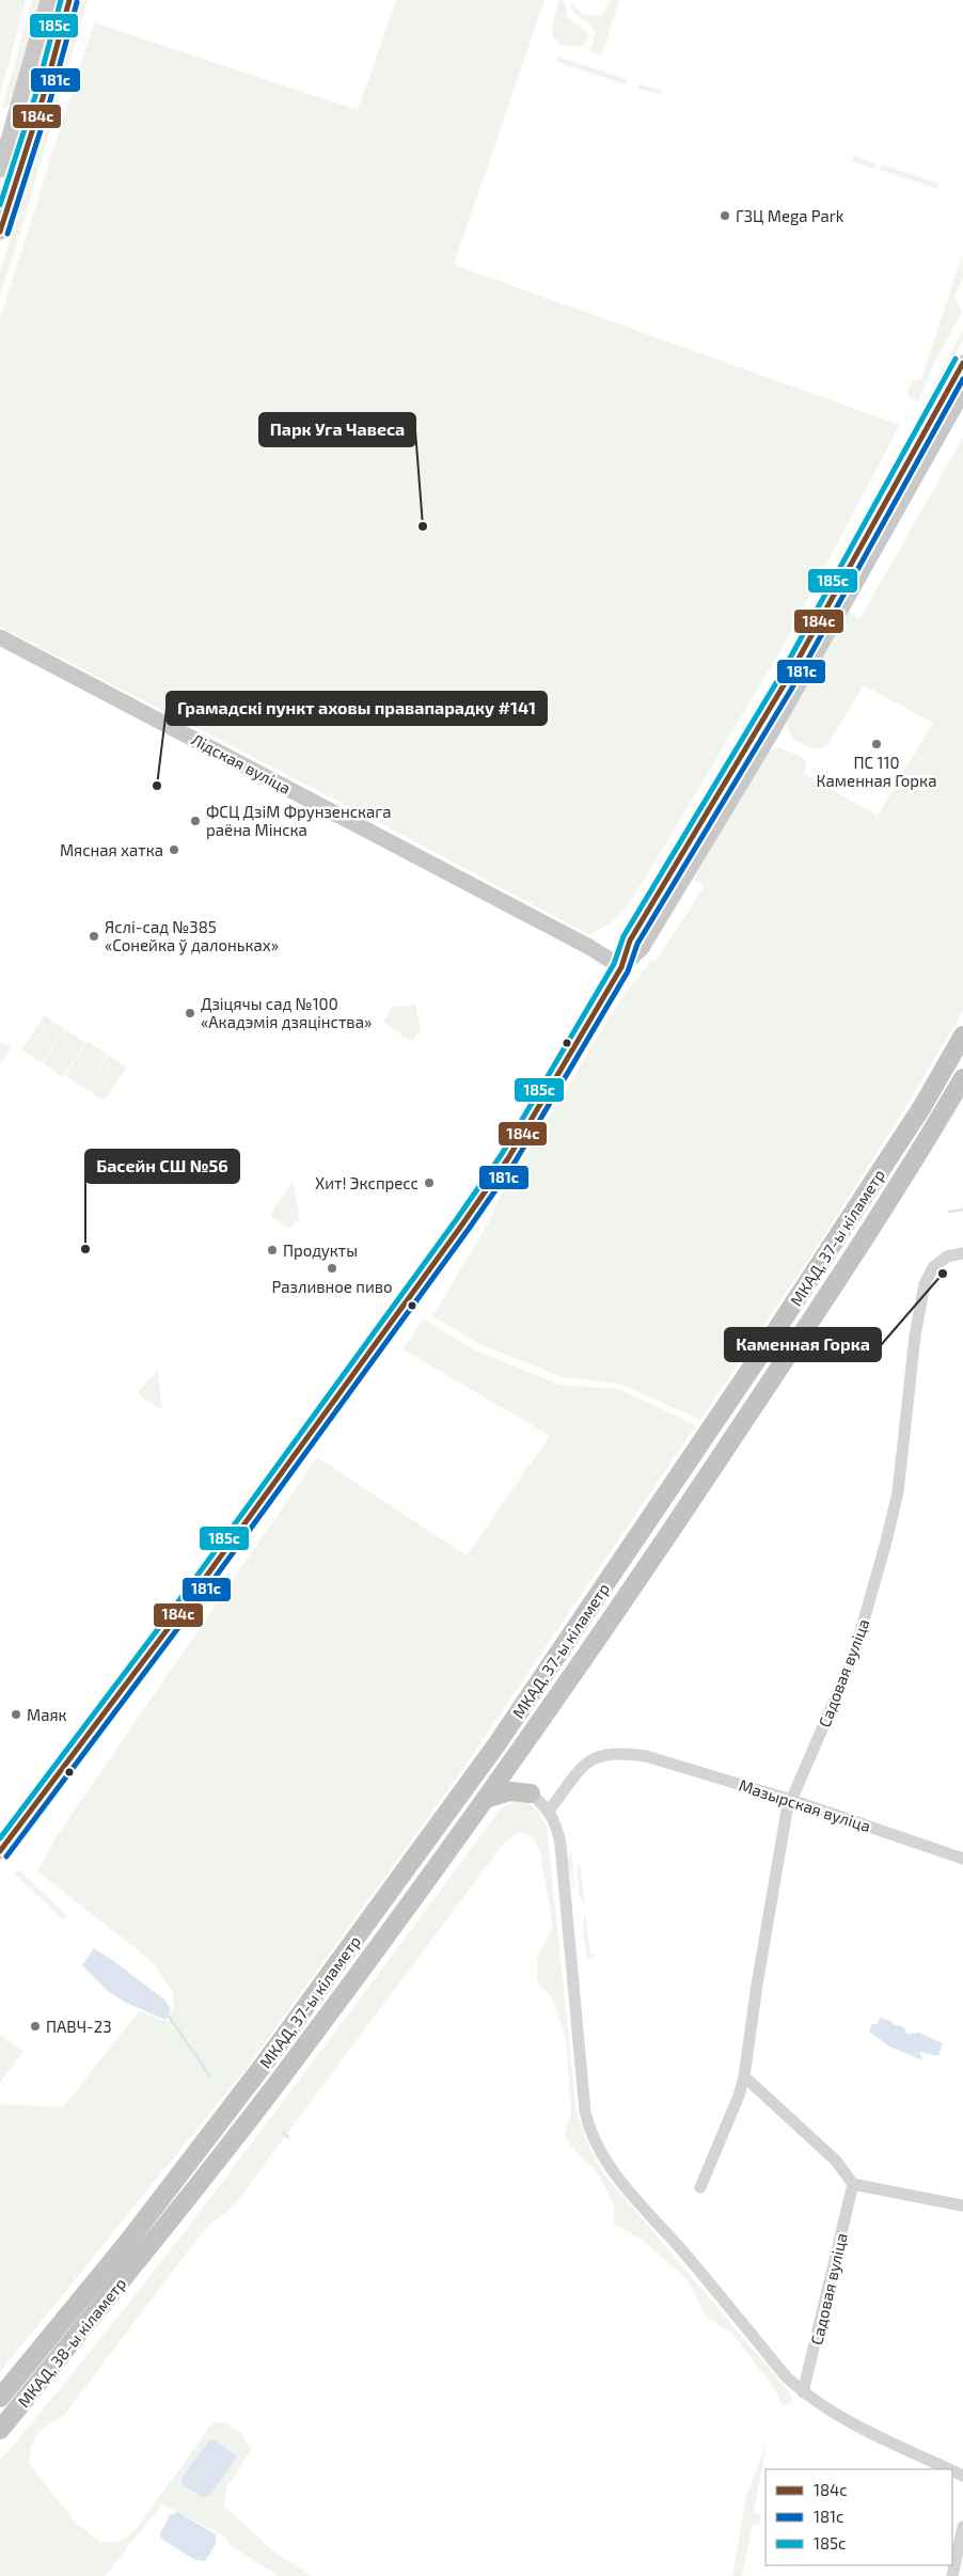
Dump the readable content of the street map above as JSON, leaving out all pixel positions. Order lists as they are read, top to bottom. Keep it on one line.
{"streets":{"highway":["МКАД, 37-ы кіламетр","МКАД, 38-ы кіламетр"],"main road":["Лідская вуліца"],"street":["Садовая вуліца","Мазырская вуліца"]},"crossings":[["МКАД, 37-ы кіламетр","МКАД, 38-ы кіламетр"],["Садовая вуліца","Мазырская вуліца"]],"places":["ГЗЦ Mega Park","Парк Уга Чавеса","ПС 110 Каменная Горка","Грамадскі пункт аховы правапарадку #141","ФСЦ ДзіМ Фрунзенскага раёна Мінска","Мясная хатка","Яслі-сад №385 «Сонейка ў далоньках»","Дзіцячы сад №100 «Акадэмія дзяцінства»","Хит! Экспресс","Басейн СШ №56","Продукты","Разливное пиво","Каменная Горка","Маяк","ПАВЧ-23"],"lines":["transit line 184с","transit line 185с","transit line 181с"],"legend":["184с","181с","185с"]}
